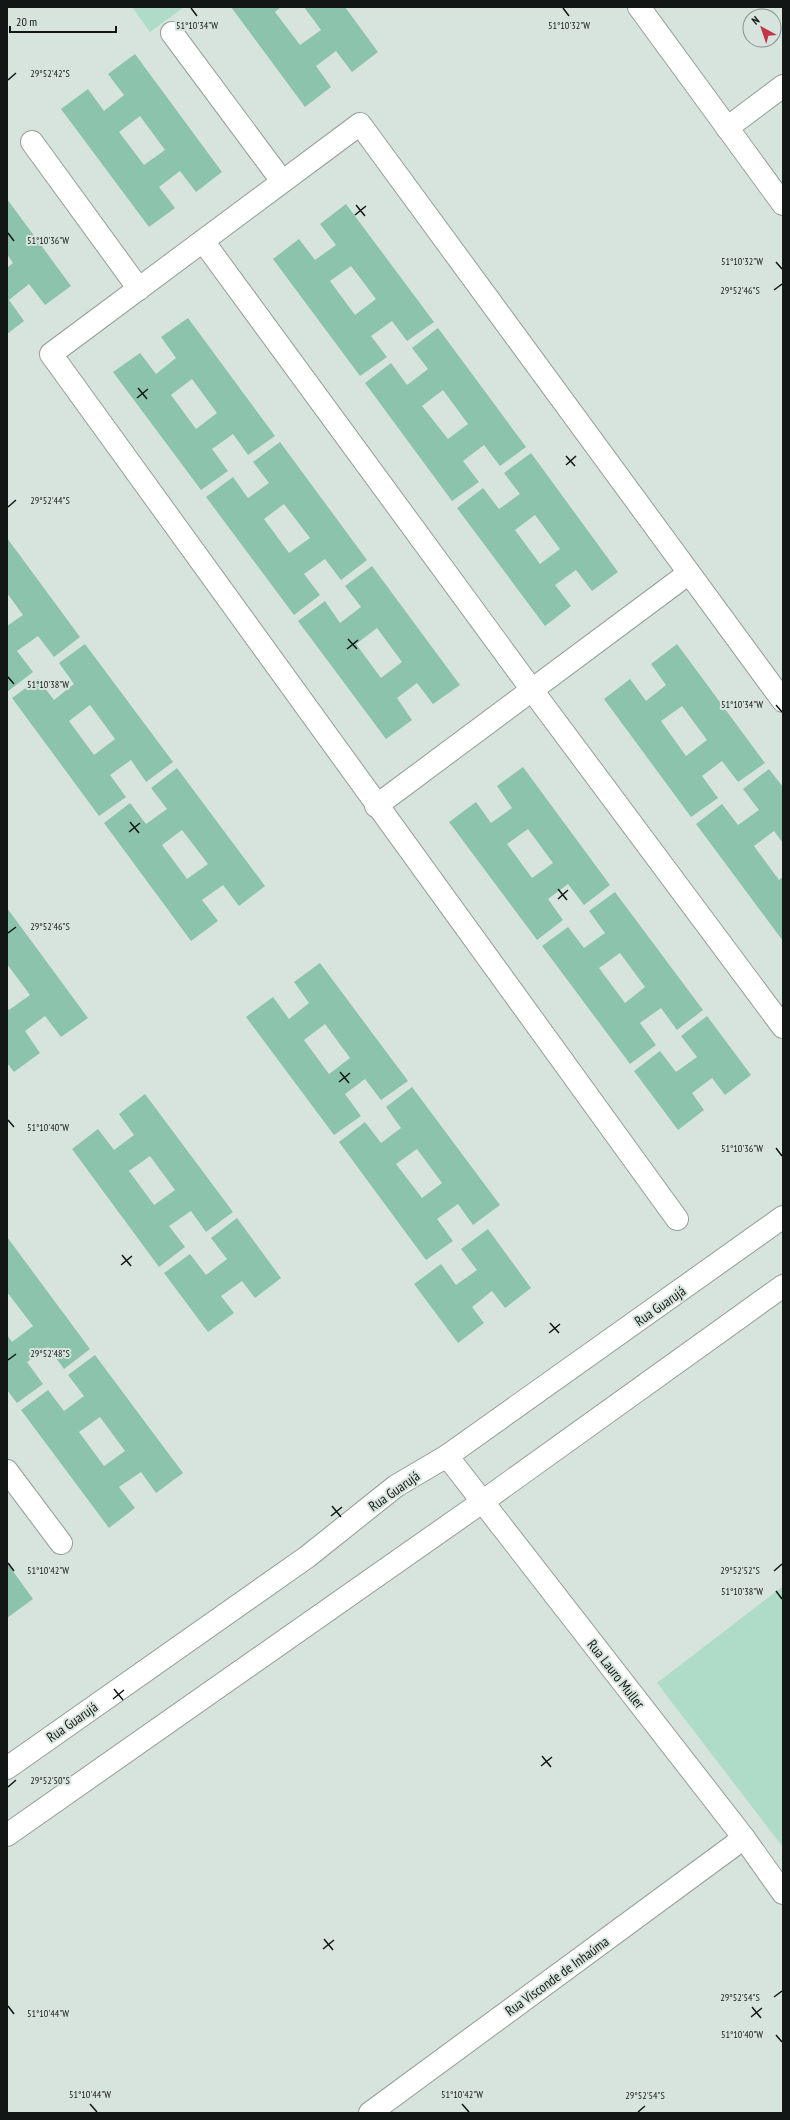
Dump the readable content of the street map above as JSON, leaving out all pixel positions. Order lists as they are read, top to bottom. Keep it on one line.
{"streets":{"street":["Rua Guarujá","Rua Lauro Muller","Rua Visconde de Inhaúma"]},"crossings":[["Rua Guarujá","Rua Lauro Muller"],["Rua Lauro Muller","Rua Visconde de Inhaúma"]],"scale_bar":"20 m","north":"top left","coordinates":["51°10'34\"W","51°10'32\"W","29°52'42\"S","51°10'36\"W","29°52'46\"S","29°52'44\"S","51°10'38\"W","51°10'40\"W","29°52'48\"S","29°52'52\"S","51°10'42\"W","29°52'50\"S","29°52'54\"S","51°10'44\"W"]}
